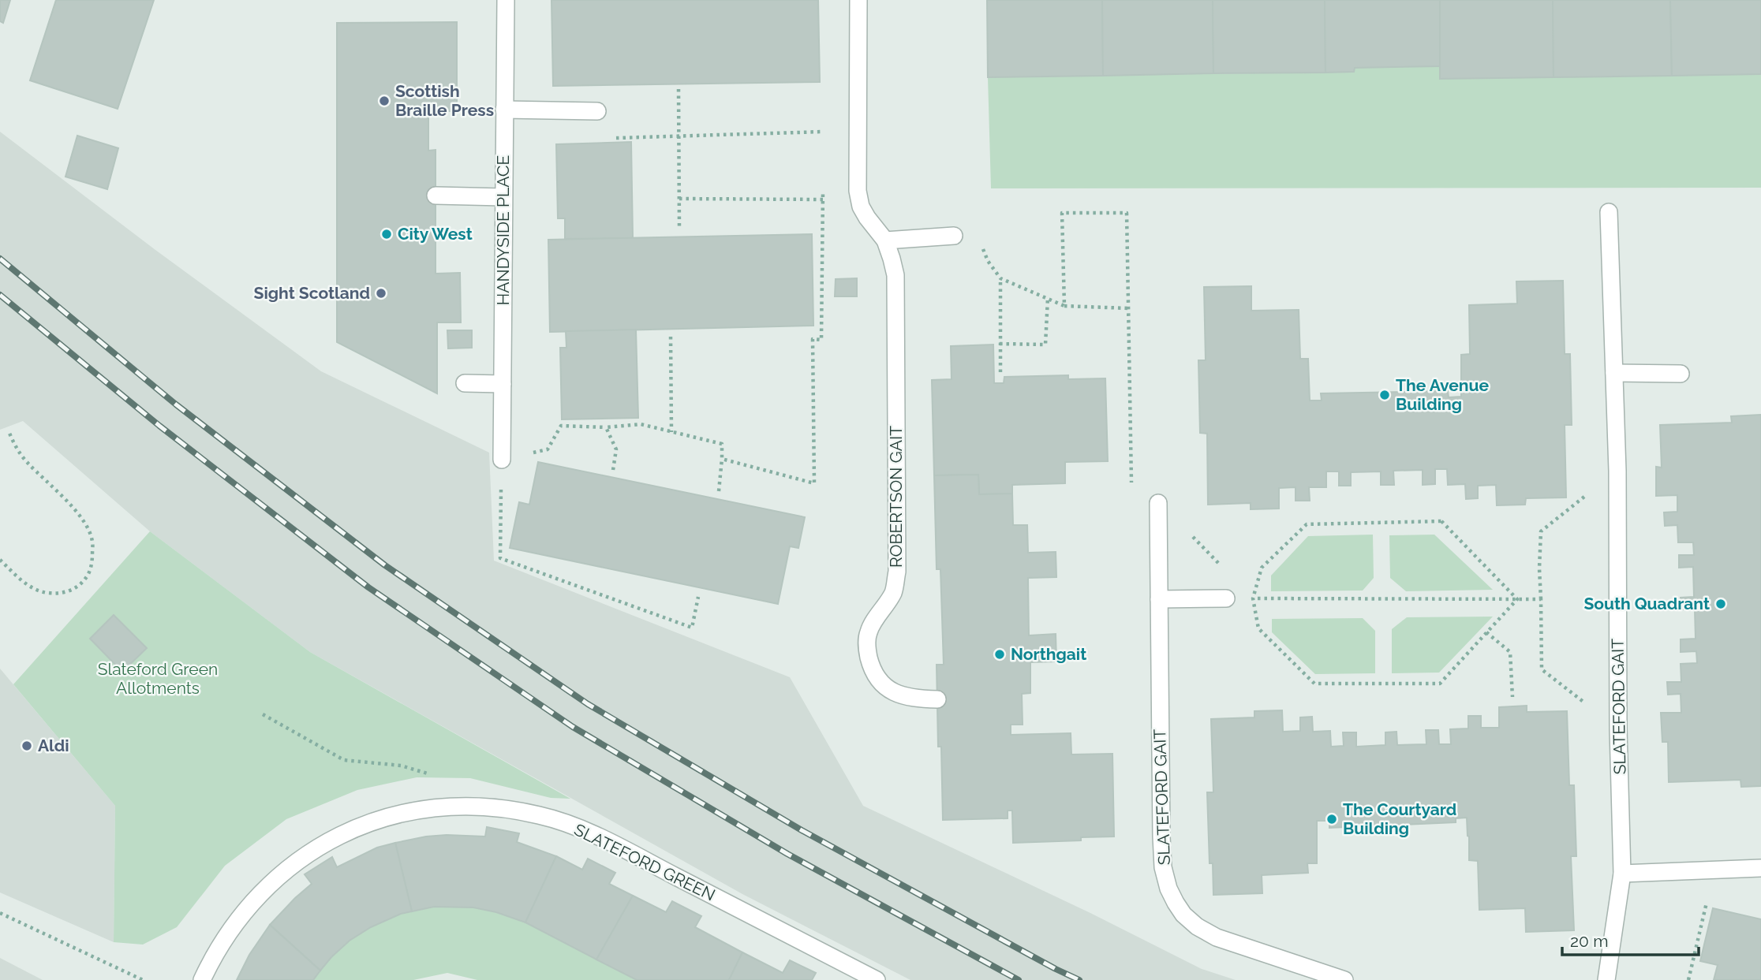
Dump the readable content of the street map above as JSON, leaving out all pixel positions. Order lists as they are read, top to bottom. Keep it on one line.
{"streets":{"street":["HANDYSIDE PLACE","ROBERTSON GAIT","SLATEFORD GAIT","SLATEFORD GREEN"]},"parks":["Slateford Green Allotments"],"places":["Scottish Braille Press","City West","Sight Scotland","The Avenue Building","South Quadrant","Northgait","Aldi","The Courtyard Building"],"scale_bar":"20 m"}
